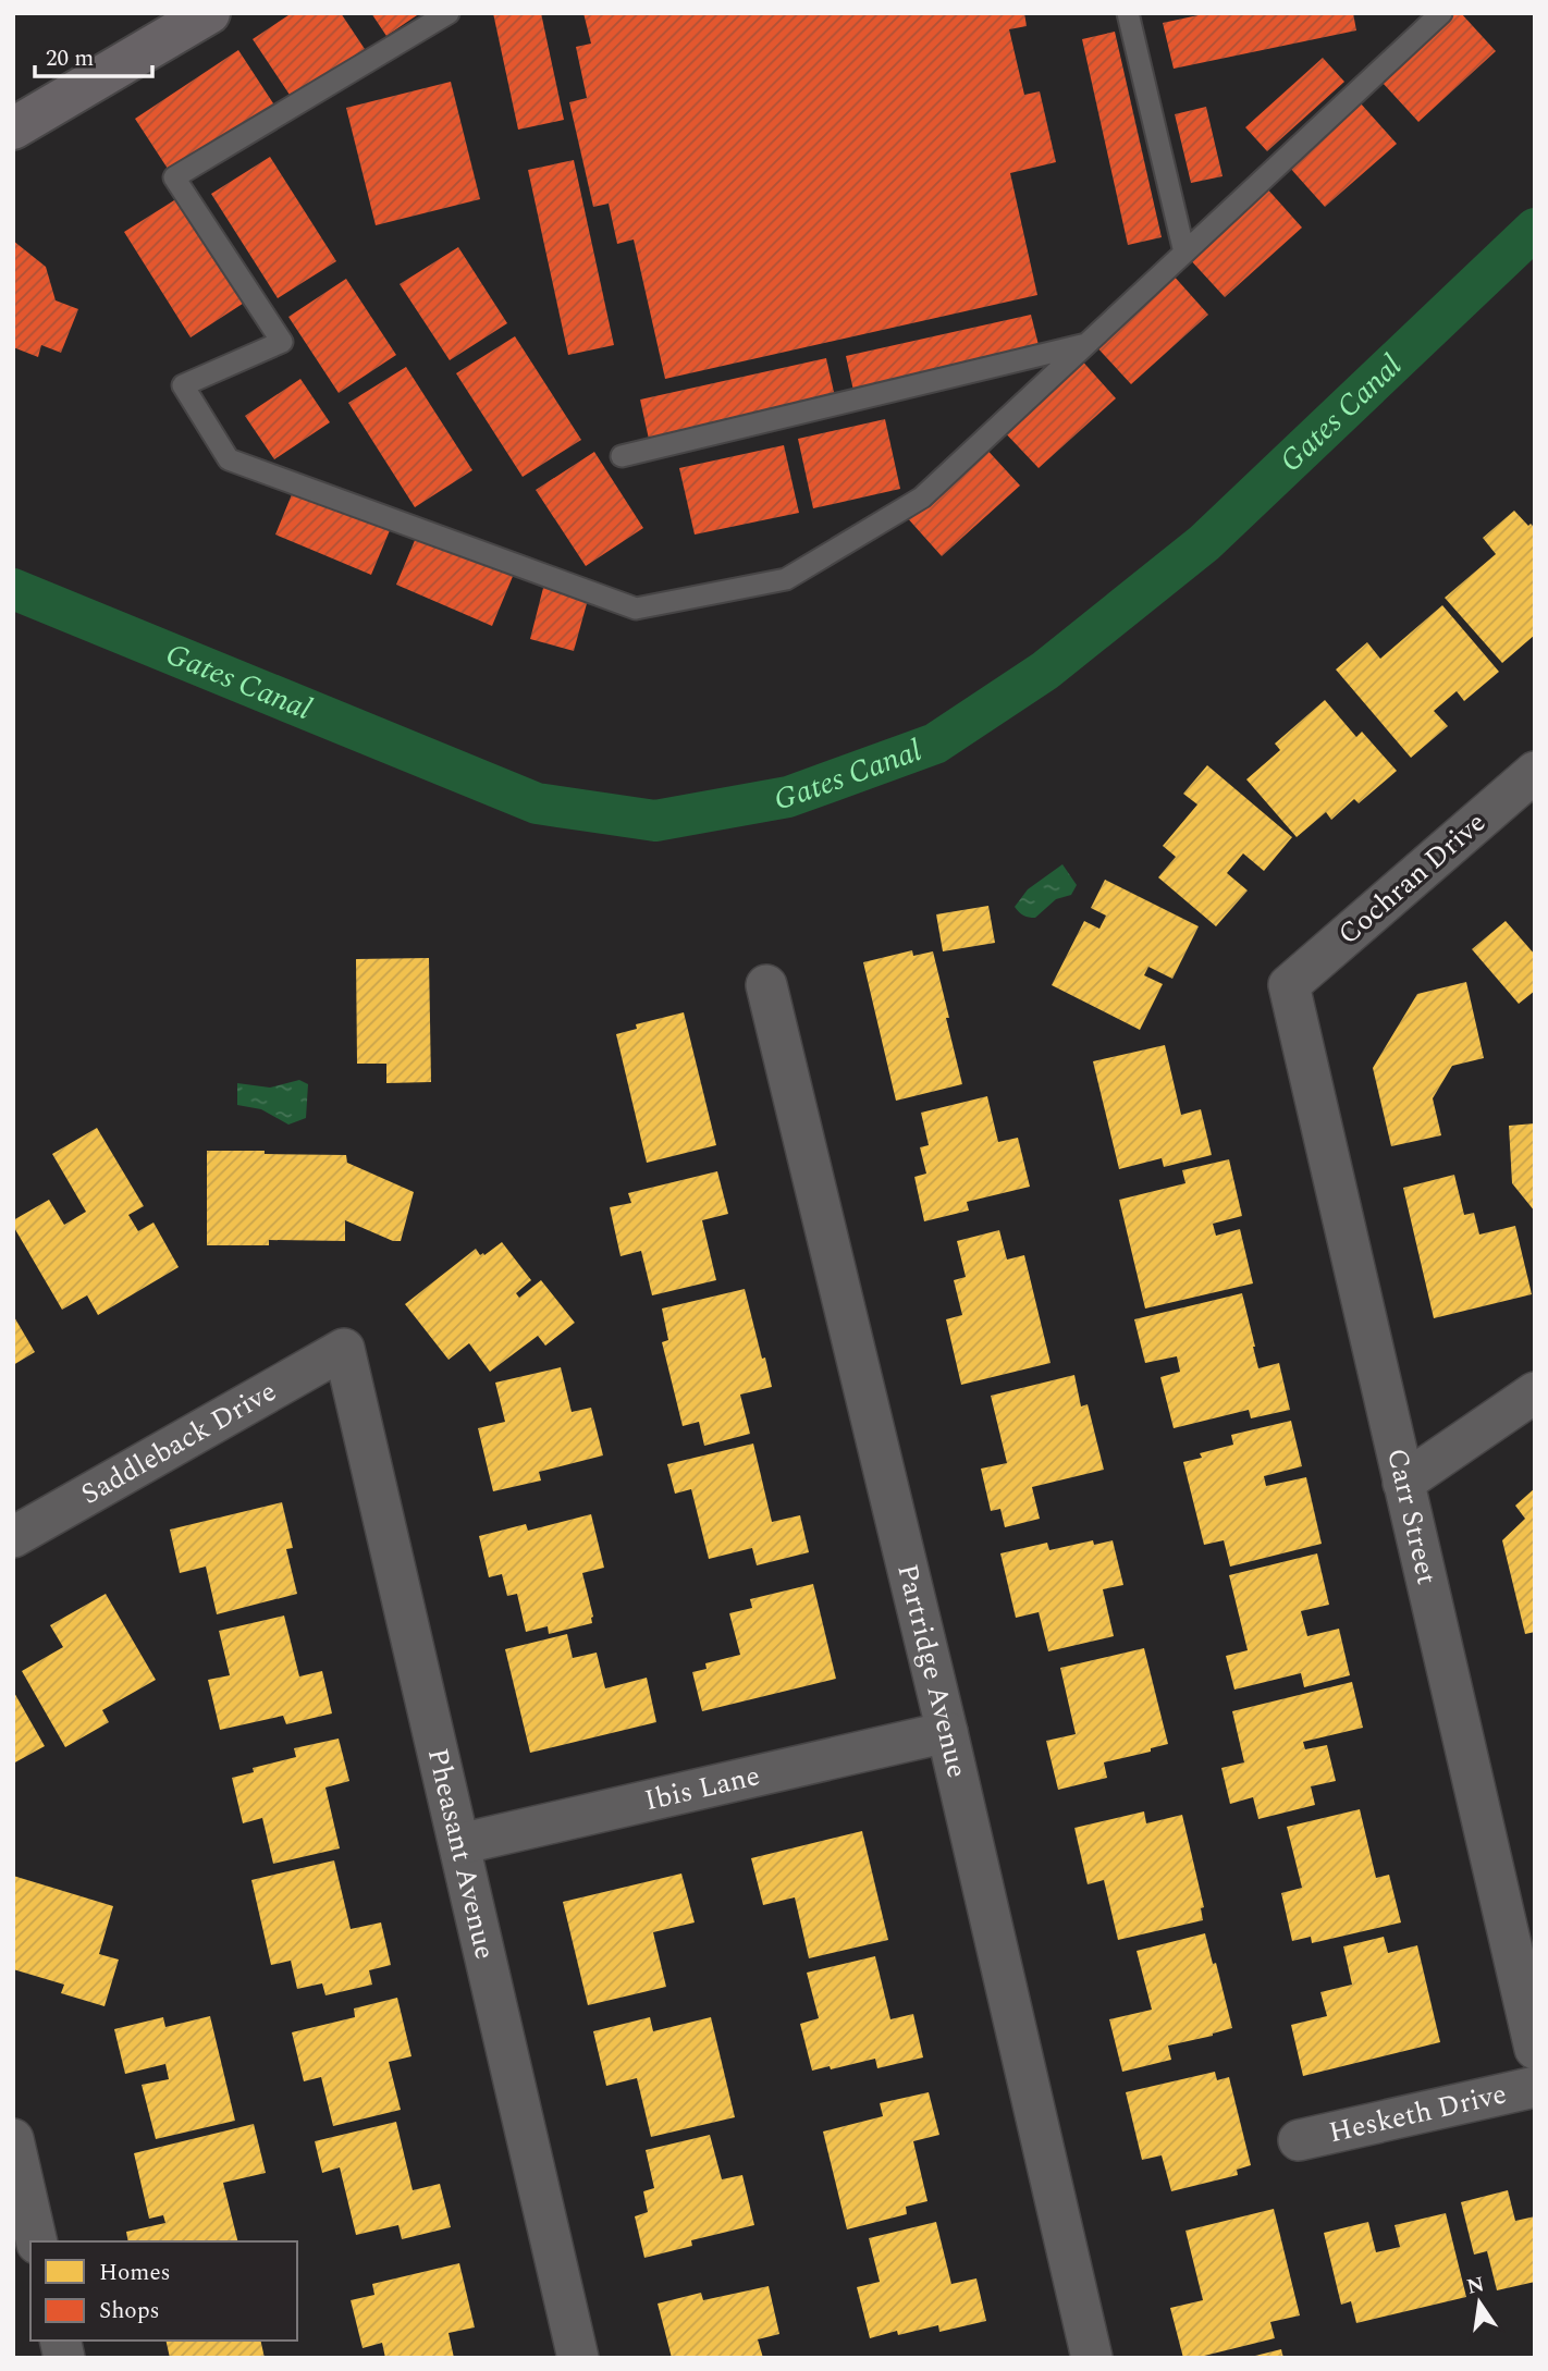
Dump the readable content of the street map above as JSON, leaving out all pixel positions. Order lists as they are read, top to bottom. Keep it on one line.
{"streets":{"street":["Cochran Drive","Saddleback Drive","Carr Street","Partridge Avenue","Ibis Lane","Pheasant Avenue","Hesketh Drive"]},"crossings":[["Cochran Drive","Carr Street"],["Saddleback Drive","Pheasant Avenue"],["Partridge Avenue","Ibis Lane"],["Ibis Lane","Pheasant Avenue"]],"water":["Gates Canal"],"legend":["Homes","Shops"],"scale_bar":"20 m","north":"top"}
